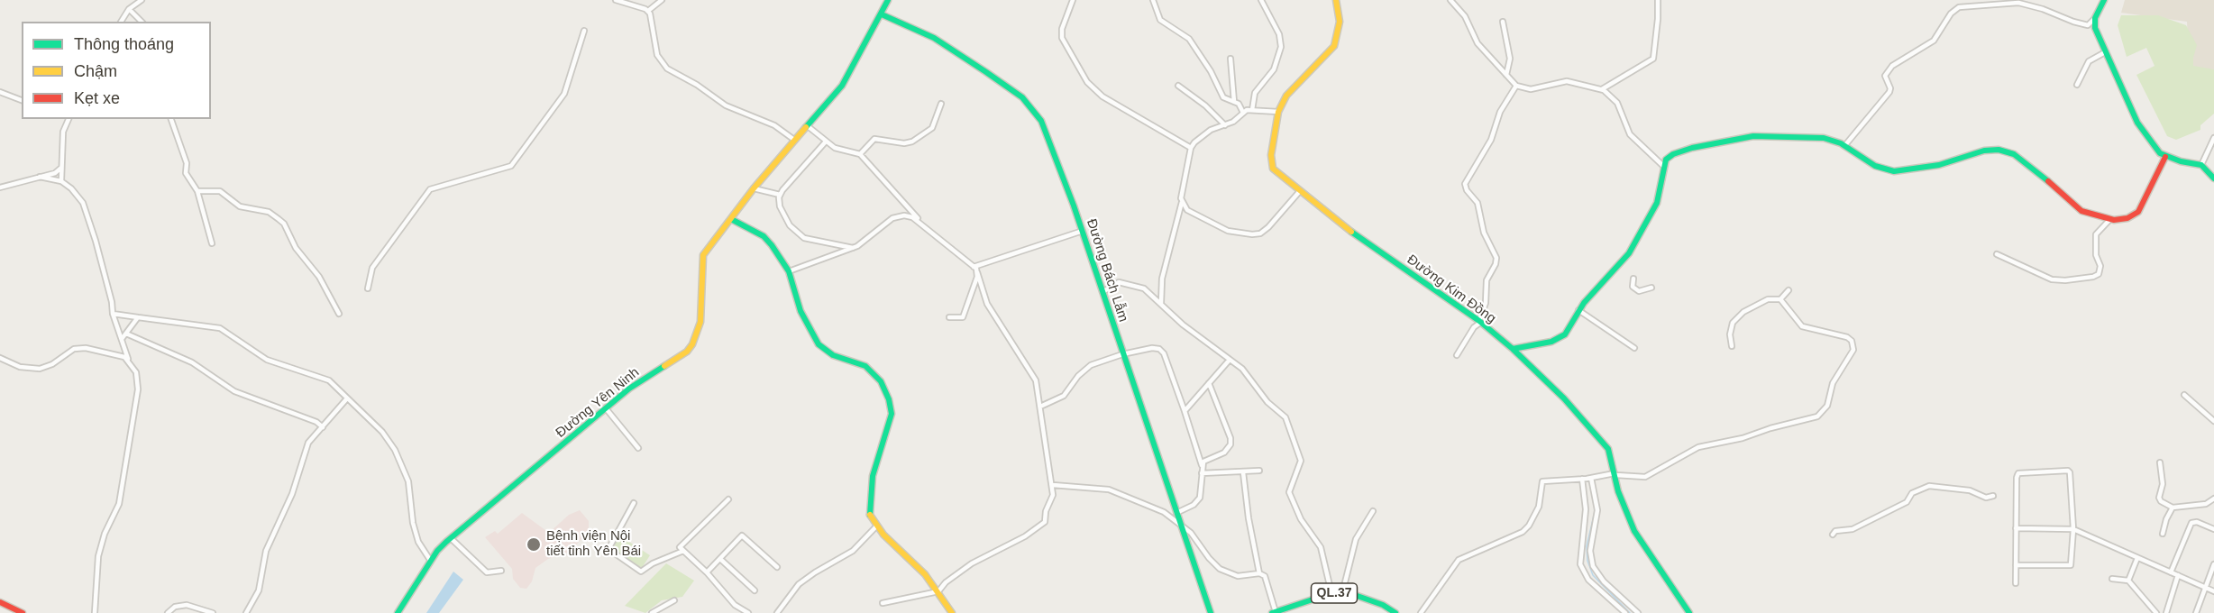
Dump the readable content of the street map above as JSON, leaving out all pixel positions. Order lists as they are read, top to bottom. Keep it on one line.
{"streets":{"street":["Đường Bách Lẫm","Đường Kim Đồng","Đường Yên Ninh","QL.37"]},"crossings":[["Đường Bách Lẫm","Đường Yên Ninh"]],"places":["Bệnh viện Nội tiết tỉnh Yên Bái"],"legend":["Thông thoáng","Chậm","Kẹt xe"]}
